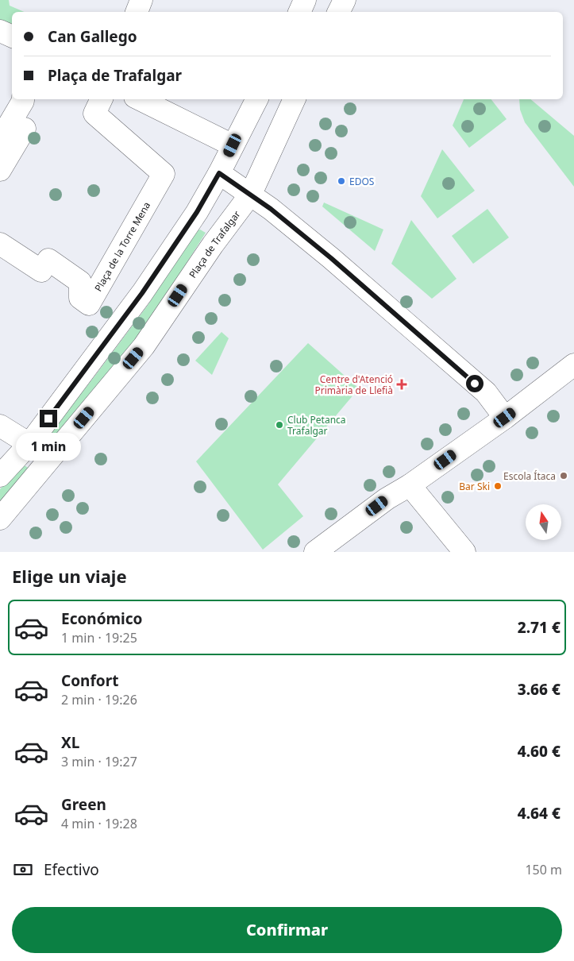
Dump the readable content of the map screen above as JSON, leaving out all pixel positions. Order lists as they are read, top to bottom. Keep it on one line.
{"streets":{"street":["Plaça de Trafalgar","Plaça de la Torre Mena"]},"places":{"other":["EDOS","Club Petanca Trafalgar","Escola Ítaca","Bar Ski"],"health":["Centre d'Atenció Primària de Llefià"]},"north":"top","page":{"banner":["Can Gallego","Plaça de Trafalgar"],"bubble":"1 min","heading":"Elige un viaje","list":[{"name":"Económico","note":"1 min · 19:25","value":"2.71 €"},{"name":"Confort","note":"2 min · 19:26","value":"3.66 €"},{"name":"XL","note":"3 min · 19:27","value":"4.60 €"},{"name":"Green","note":"4 min · 19:28","value":"4.64 €"}],"pay":["Efectivo","150 m"],"buttons":"Confirmar"}}
